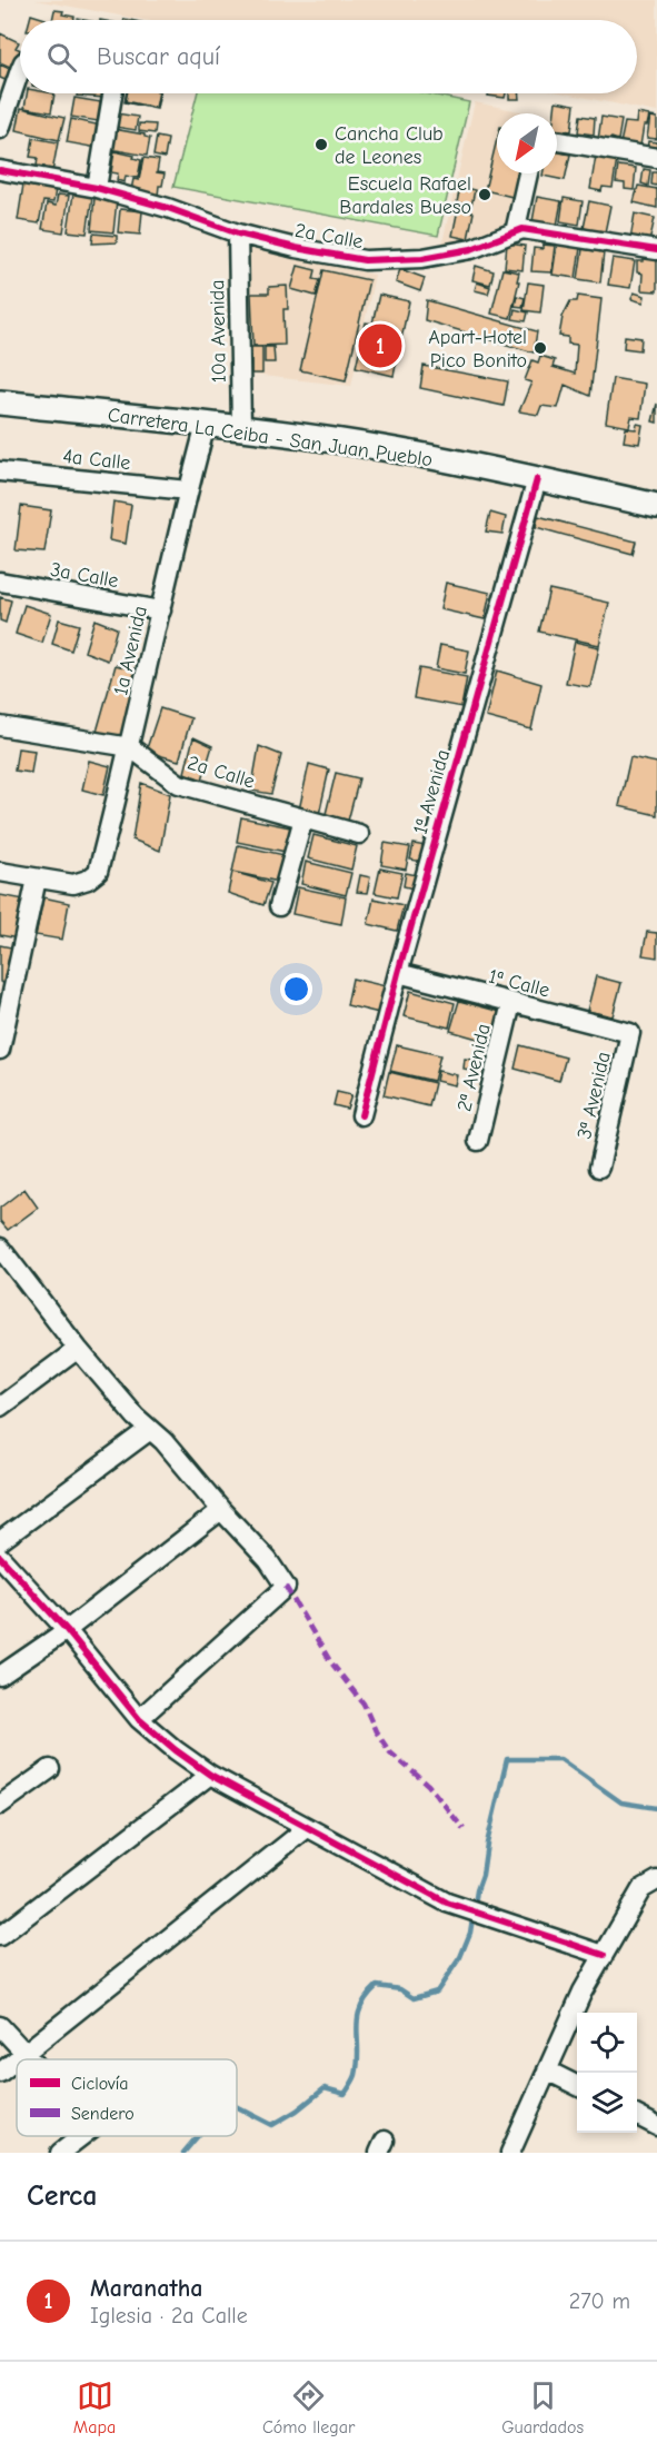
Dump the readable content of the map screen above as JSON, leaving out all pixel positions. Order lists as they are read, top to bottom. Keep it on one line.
{"streets":{"main road":["Carretera La Ceiba - San Juan Pueblo"],"street":["2a Calle","10a Avenida","4a Calle","3a Calle","1a Avenida","1ª Avenida","1ª Calle","2ª Avenida","3ª Avenida"]},"crossings":[["2a Calle","10a Avenida"],["2a Calle","1a Avenida"],["10a Avenida","Carretera La Ceiba - San Juan Pueblo"],["Carretera La Ceiba - San Juan Pueblo","1a Avenida"],["Carretera La Ceiba - San Juan Pueblo","1ª Avenida"],["4a Calle","1a Avenida"],["3a Calle","1a Avenida"],["1ª Avenida","1ª Calle"],["1ª Calle","2ª Avenida"],["1ª Calle","3ª Avenida"]],"places":["Cancha Club de Leones","Escuela Rafael Bardales Bueso","Apart-Hotel Pico Bonito"],"legend":["Ciclovía","Sendero"],"north":"bottom left","page":{"search":"Buscar aquí","pins":"1","heading":"Cerca","list":[{"mark":"1","name":"Maranatha","note":"Iglesia · 2a Calle","value":"270 m"}],"nav":["Mapa","Cómo llegar","Guardados"]}}
